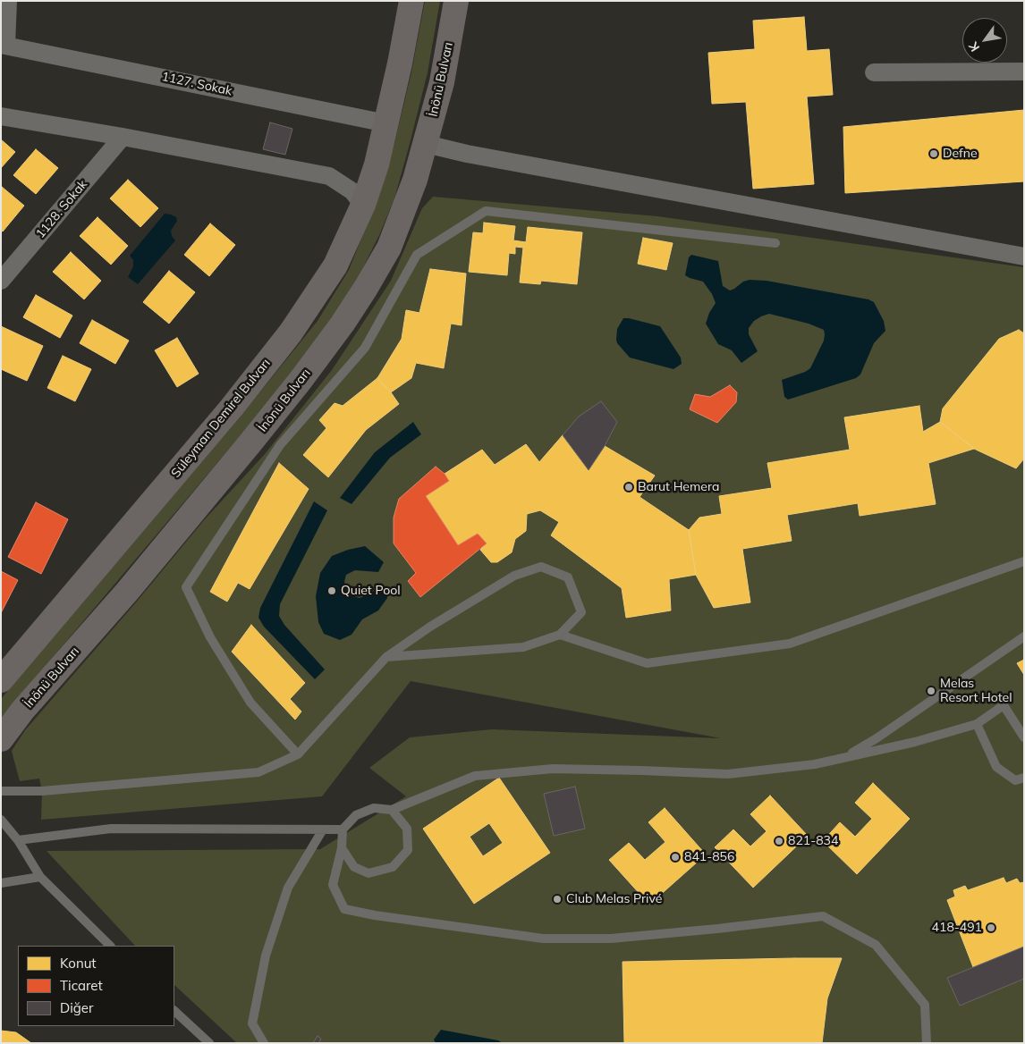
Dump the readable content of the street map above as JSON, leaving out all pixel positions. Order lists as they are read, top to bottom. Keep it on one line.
{"streets":{"main road":["İnönü Bulvarı","Süleyman Demirel Bulvarı"],"street":["1127. Sokak","1128. Sokak"]},"crossings":[["1127. Sokak","Süleyman Demirel Bulvarı"]],"places":["Defne","Barut Hemera","Quiet Pool","Melas Resort Hotel","821-834","841-856","Club Melas Privé","418-491"],"legend":["Konut","Ticaret","Diğer"],"north":"bottom left"}
